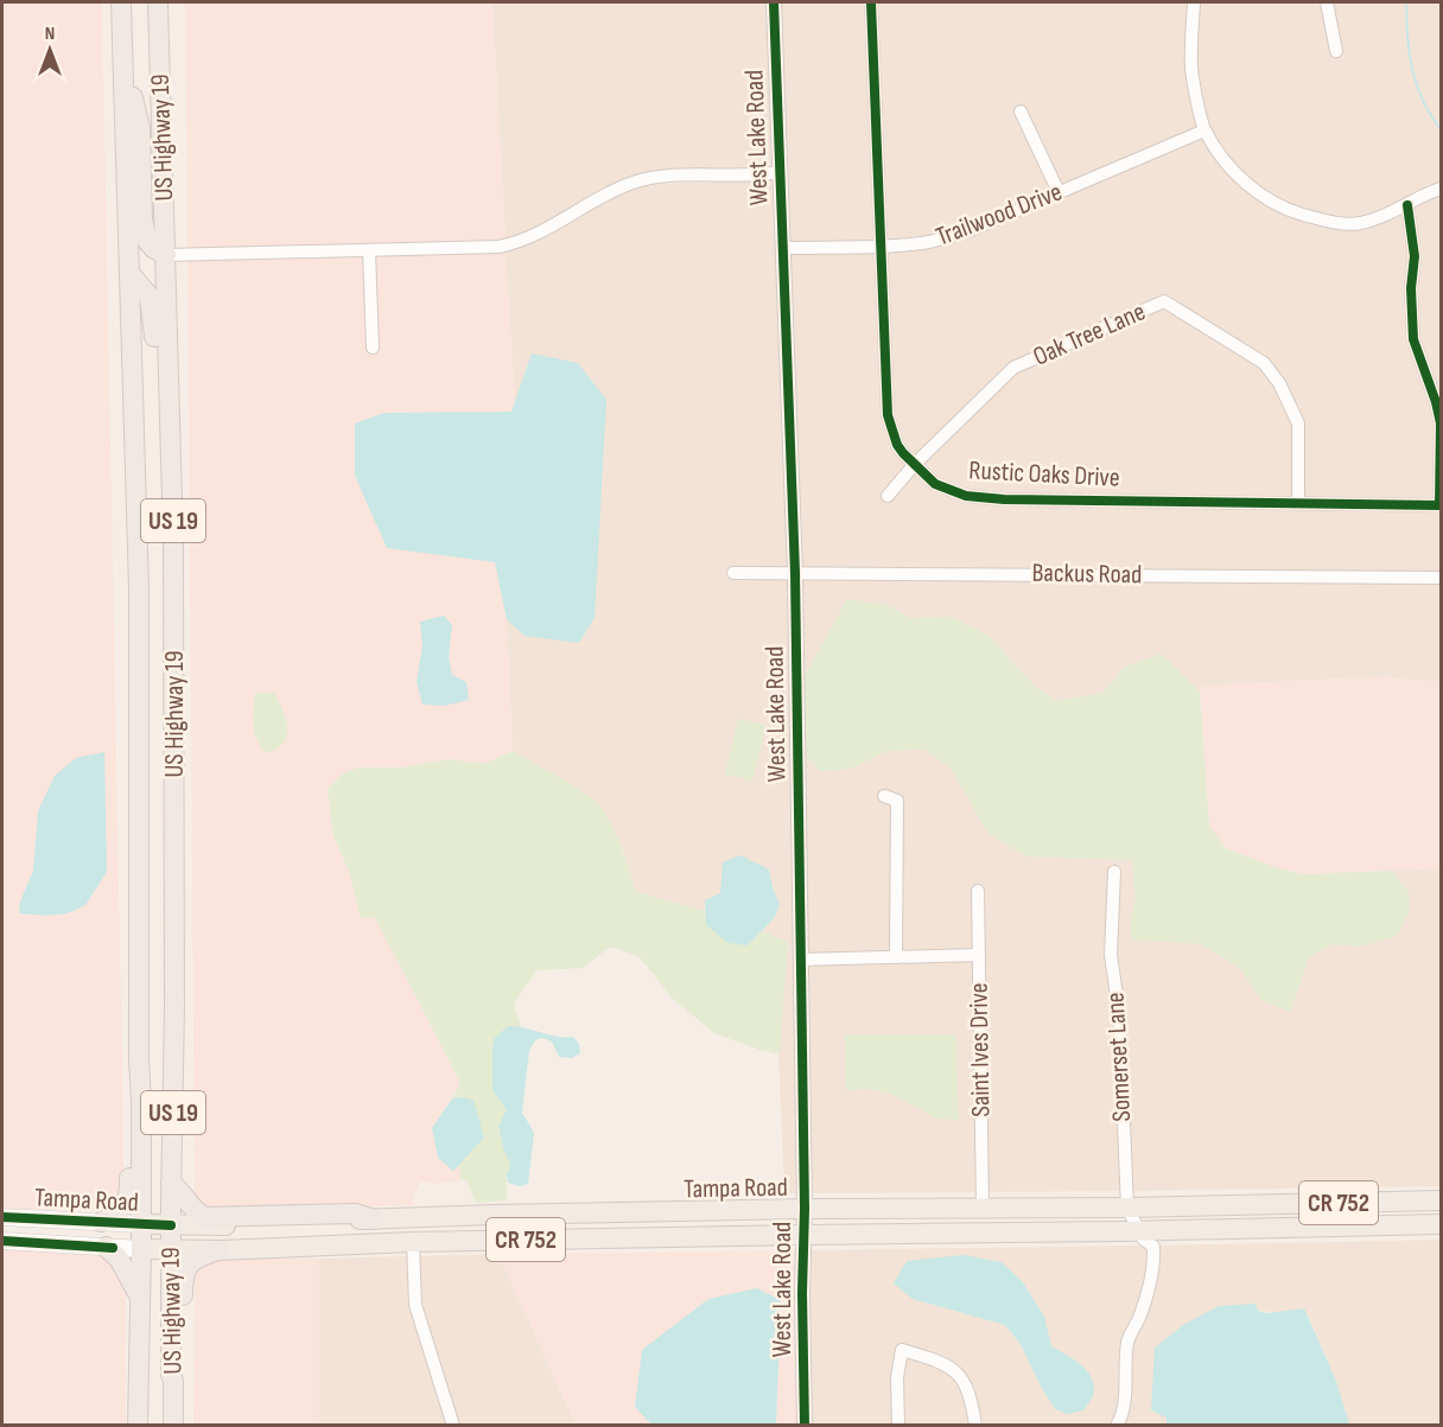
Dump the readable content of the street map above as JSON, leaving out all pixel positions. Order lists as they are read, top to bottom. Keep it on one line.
{"streets":{"highway":["US Highway 19","US 19"],"main road":["Tampa Road","CR 752"],"street":["West Lake Road","Trailwood Drive","Oak Tree Lane","Rustic Oaks Drive","Backus Road","Saint Ives Drive","Somerset Lane"]},"crossings":[["US Highway 19","Tampa Road"],["West Lake Road","Trailwood Drive"],["West Lake Road","Backus Road"],["West Lake Road","Tampa Road"],["Trailwood Drive","Rustic Oaks Drive"],["Oak Tree Lane","Rustic Oaks Drive"],["Saint Ives Drive","Tampa Road"],["Somerset Lane","Tampa Road"]],"north":"top"}
